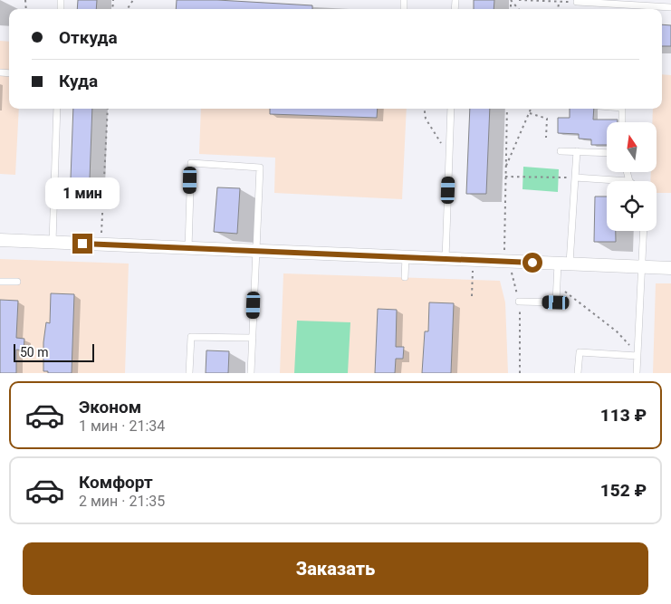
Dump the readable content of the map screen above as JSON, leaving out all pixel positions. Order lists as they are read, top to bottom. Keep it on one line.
{"scale_bar":"50 m","north":"top","page":{"banner":["Откуда","Куда"],"bubble":"1 мин","scale":"50 m","list":[{"name":"Эконом","note":"1 мин · 21:34","value":"113 ₽"},{"name":"Комфорт","note":"2 мин · 21:35","value":"152 ₽"}],"buttons":"Заказать"}}
